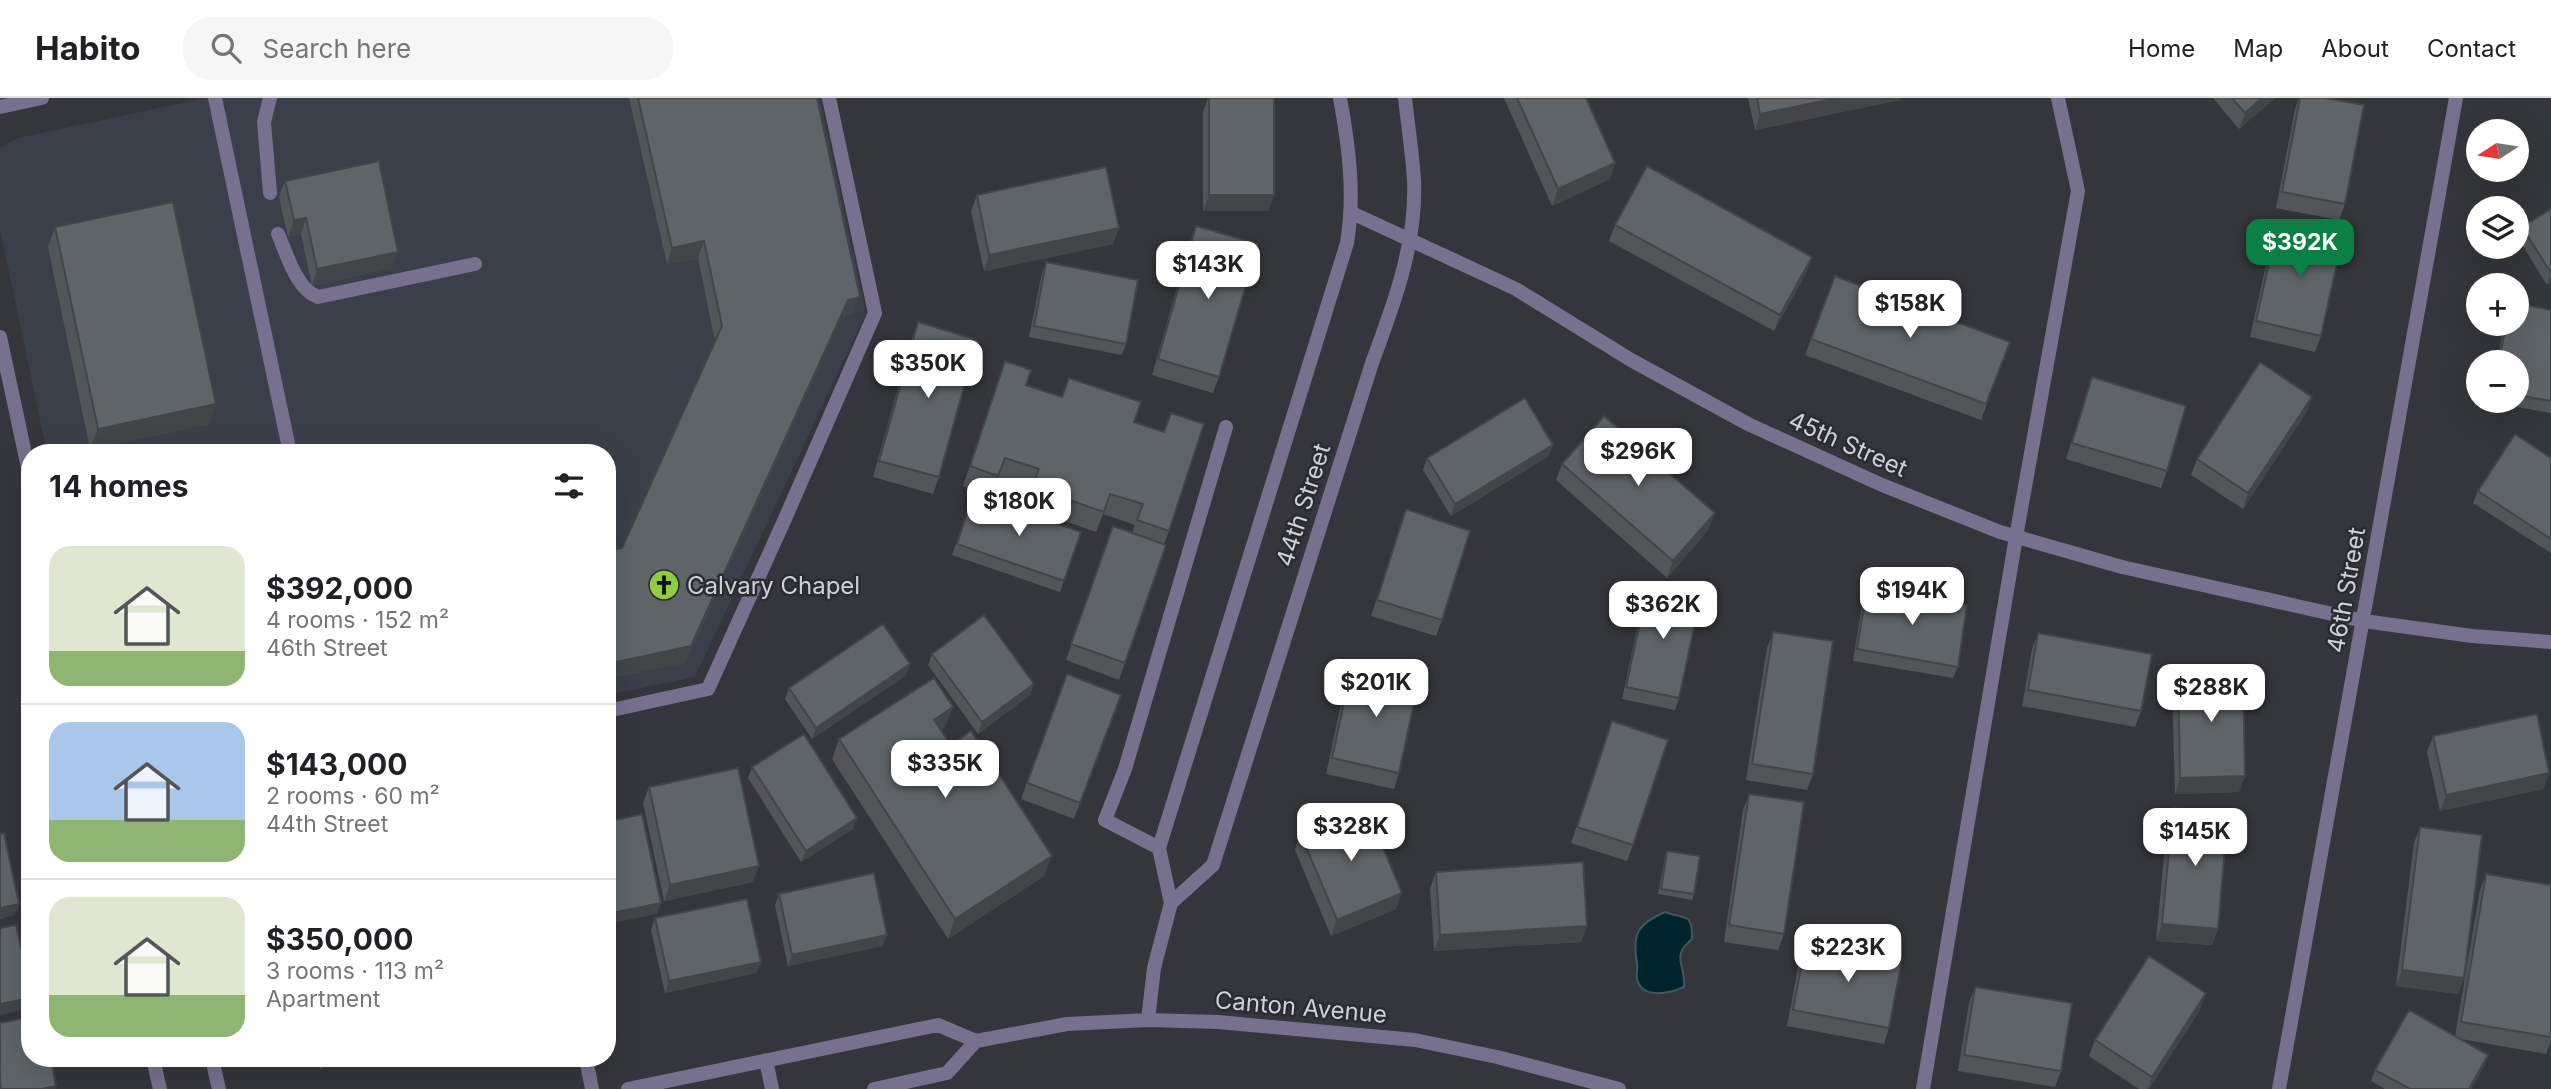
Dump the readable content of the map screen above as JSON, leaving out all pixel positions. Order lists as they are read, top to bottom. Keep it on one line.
{"streets":{"street":["45th Street","44th Street","46th Street","Canton Avenue"]},"crossings":[["45th Street","44th Street"],["45th Street","46th Street"],["44th Street","Canton Avenue"]],"places":{"church":["Calvary Chapel"]},"north":"left","page":{"header":"Habito","search":"Search here","nav":["Home","Map","About","Contact"],"map_buttons":["+","−"],"price":["$392K","$143K","$158K","$350K","$296K","$180K","$194K","$362K","$201K","$288K","$335K","$328K","$145K","$223K"],"heading":"14 homes","list":[{"name":"$392,000","note":"4 rooms · 152 m² · 46th Street"},{"name":"$143,000","note":"2 rooms · 60 m² · 44th Street"},{"name":"$350,000","note":"3 rooms · 113 m² · Apartment"}]}}
